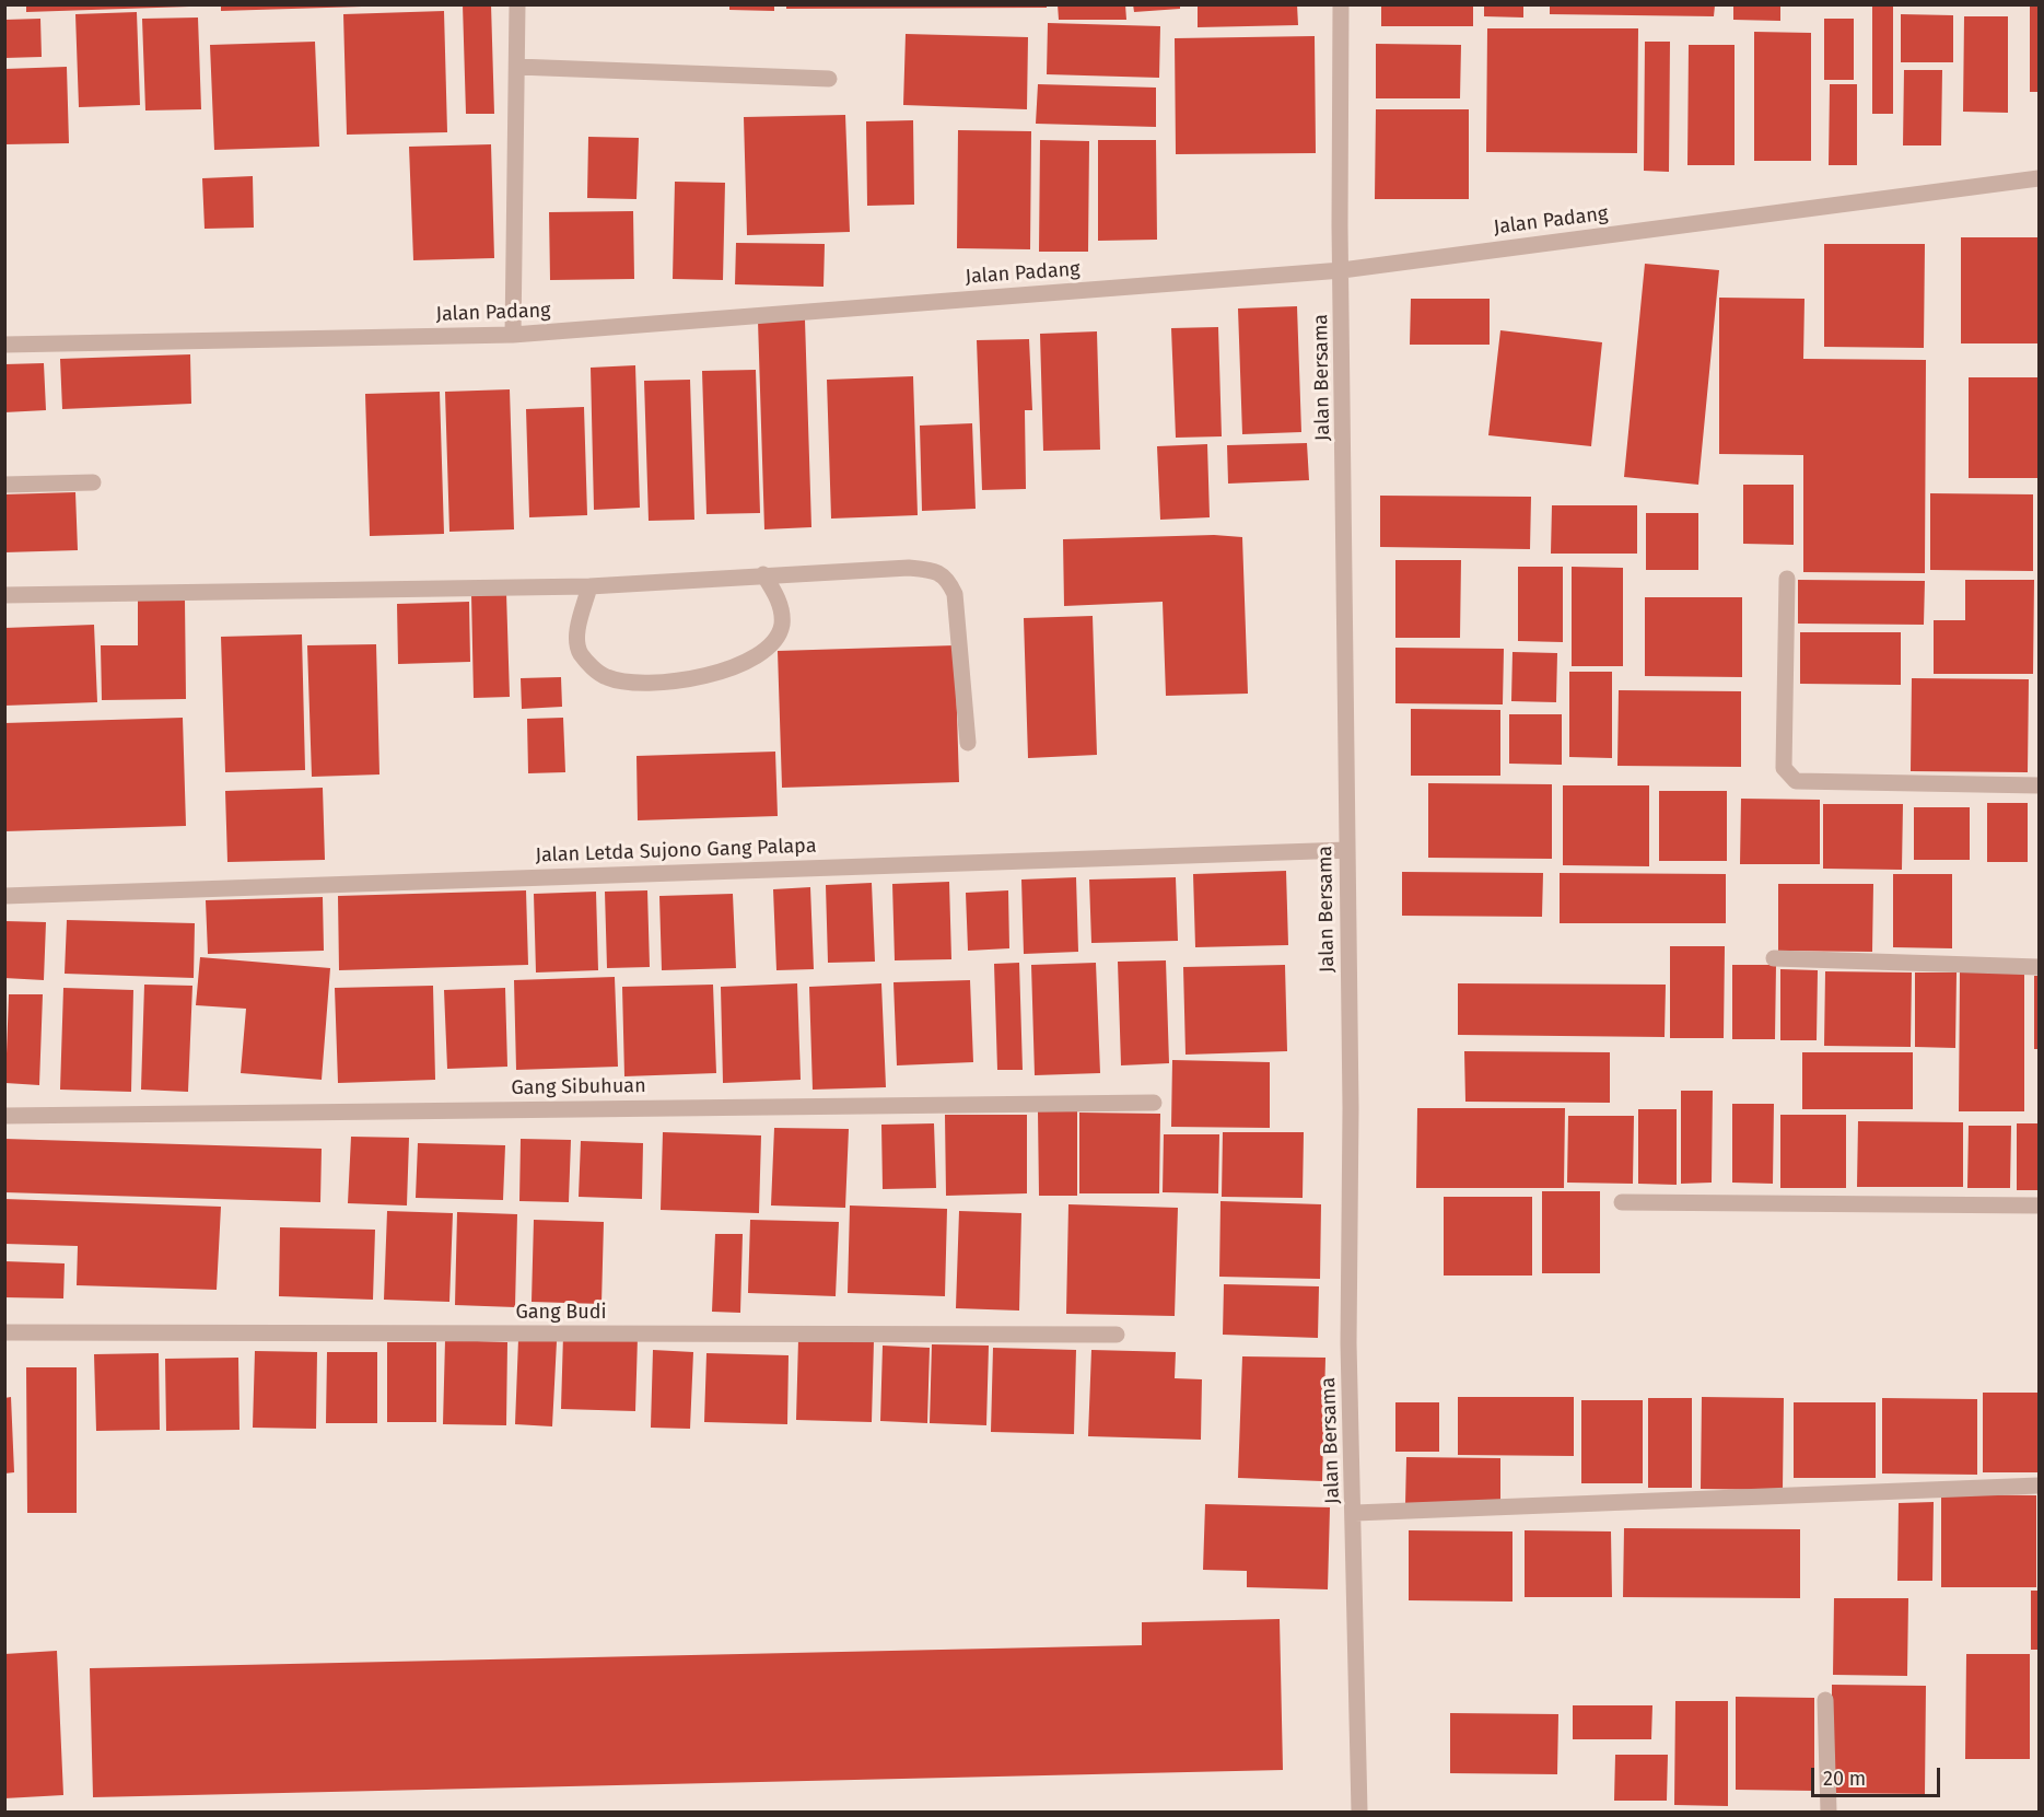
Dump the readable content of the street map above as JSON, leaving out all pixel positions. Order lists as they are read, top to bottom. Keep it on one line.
{"streets":{"street":["Jalan Padang","Jalan Bersama","Jalan Letda Sujono Gang Palapa","Gang Sibuhuan","Gang Budi"]},"crossings":[["Jalan Padang","Jalan Bersama"],["Jalan Bersama","Jalan Letda Sujono Gang Palapa"]],"scale_bar":"20 m"}
